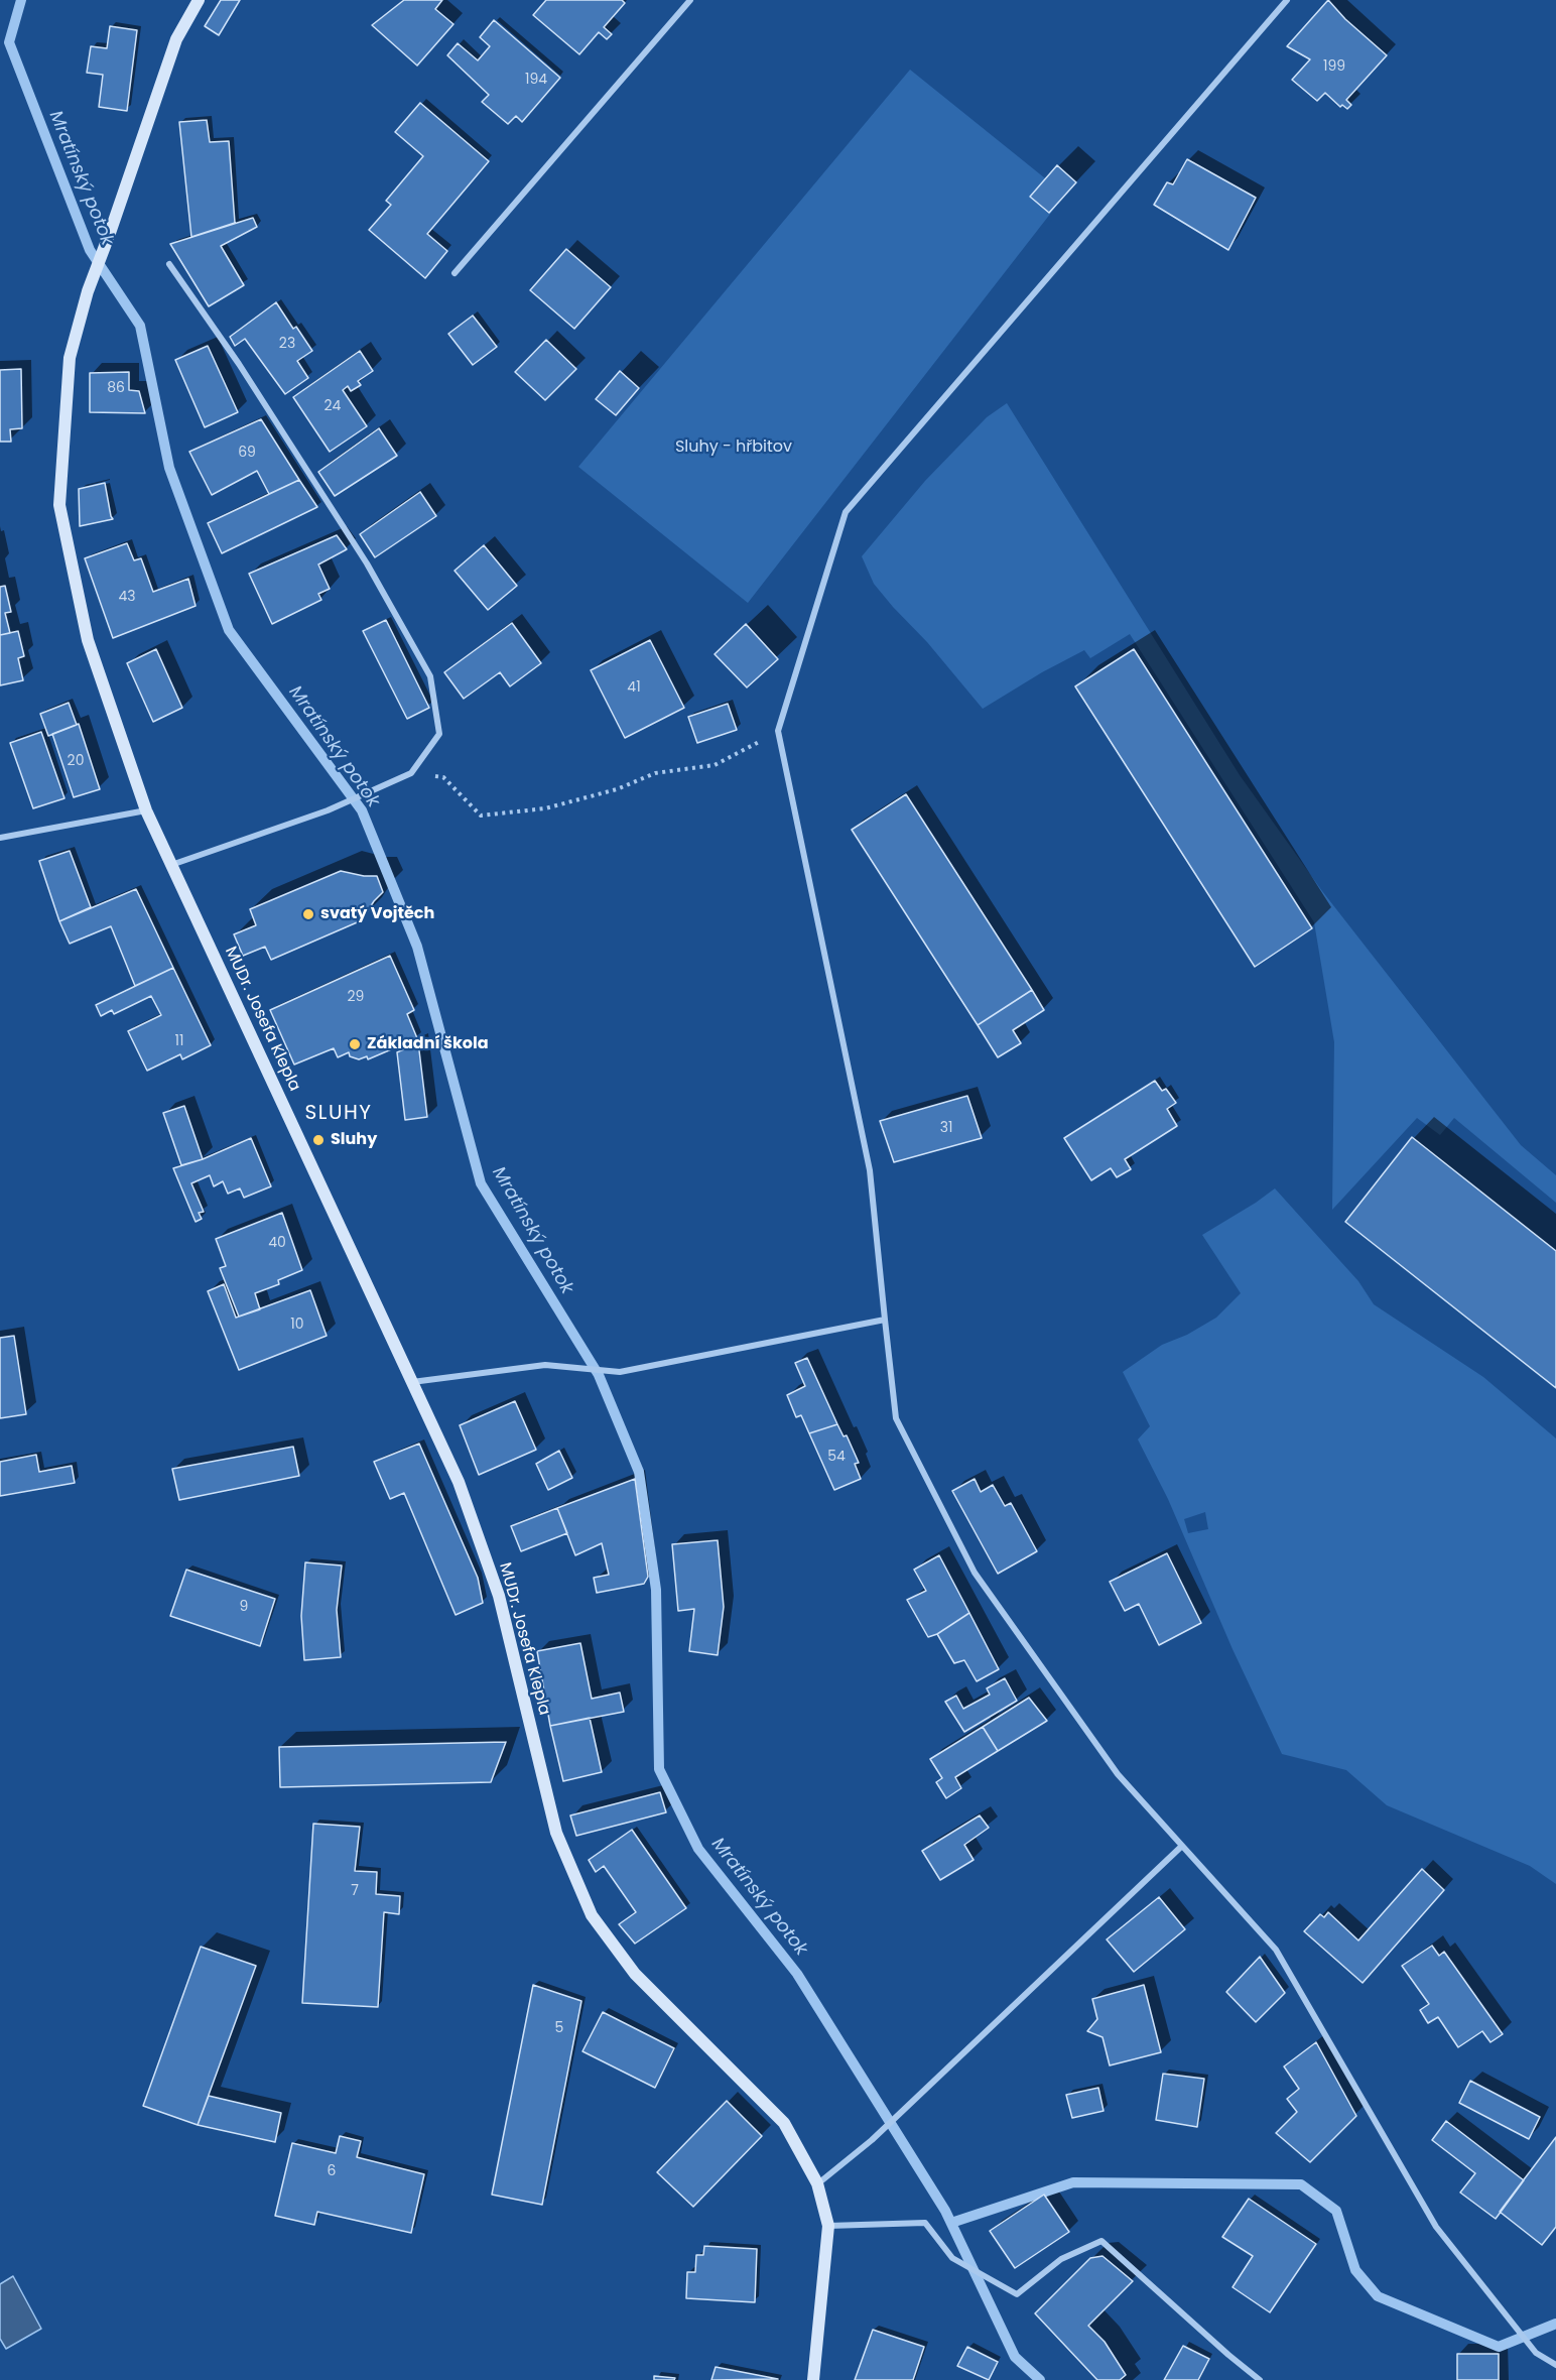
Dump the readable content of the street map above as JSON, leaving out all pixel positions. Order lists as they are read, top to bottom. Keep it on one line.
{"streets":{"street":["MUDr. Josefa Klepla"]},"districts":["SLUHY"],"water":["Mratínský potok"],"parks":["Sluhy - hřbitov"],"places":["svatý Vojtěch","Základní škola","Sluhy"],"house_numbers":["199","194","23","86","24","69","43","41","20","29","11","31","40","10","54","9","7","5","6"]}
